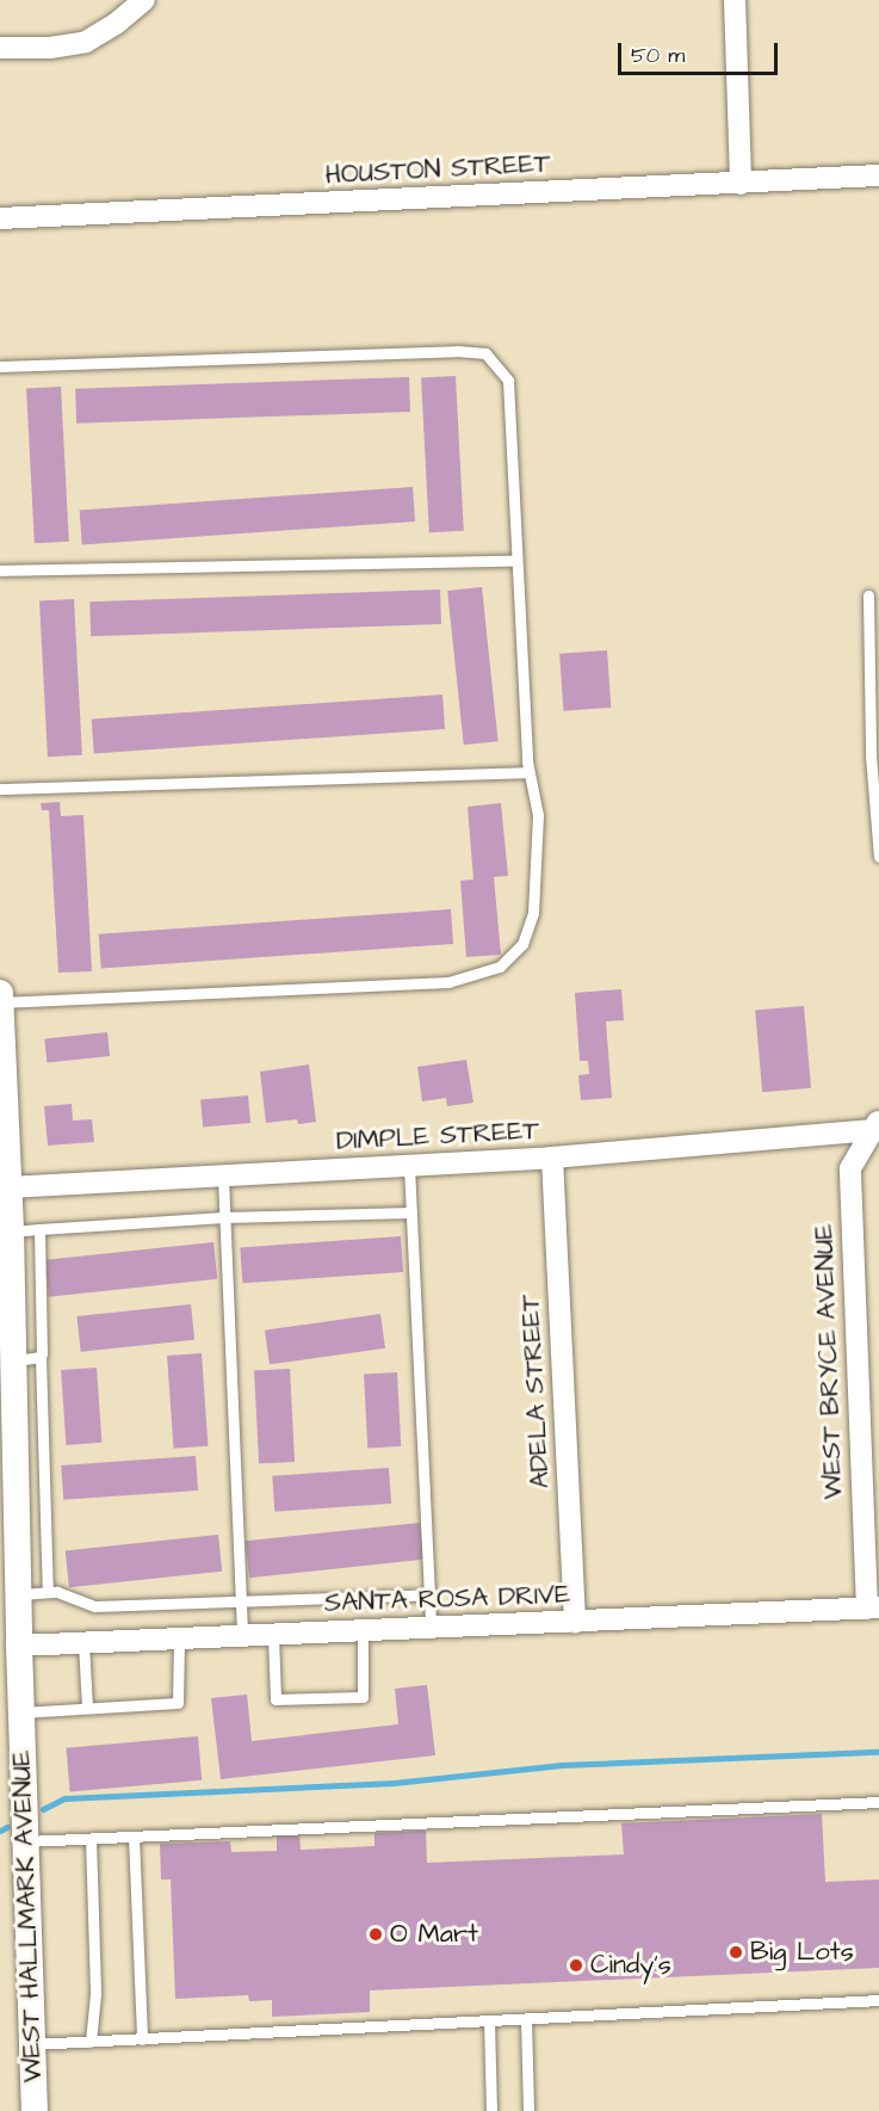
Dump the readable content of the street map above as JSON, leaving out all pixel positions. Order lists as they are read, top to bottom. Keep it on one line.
{"streets":{"street":["HOUSTON STREET","DIMPLE STREET","WEST BRYCE AVENUE","ADELA STREET","SANTA ROSA DRIVE","WEST HALLMARK AVENUE"]},"crossings":[["DIMPLE STREET","WEST BRYCE AVENUE"],["DIMPLE STREET","ADELA STREET"],["DIMPLE STREET","WEST HALLMARK AVENUE"],["WEST BRYCE AVENUE","SANTA ROSA DRIVE"],["ADELA STREET","SANTA ROSA DRIVE"],["SANTA ROSA DRIVE","WEST HALLMARK AVENUE"]],"places":["O Mart","Big Lots","Cindy’s"],"scale_bar":"50 m"}
